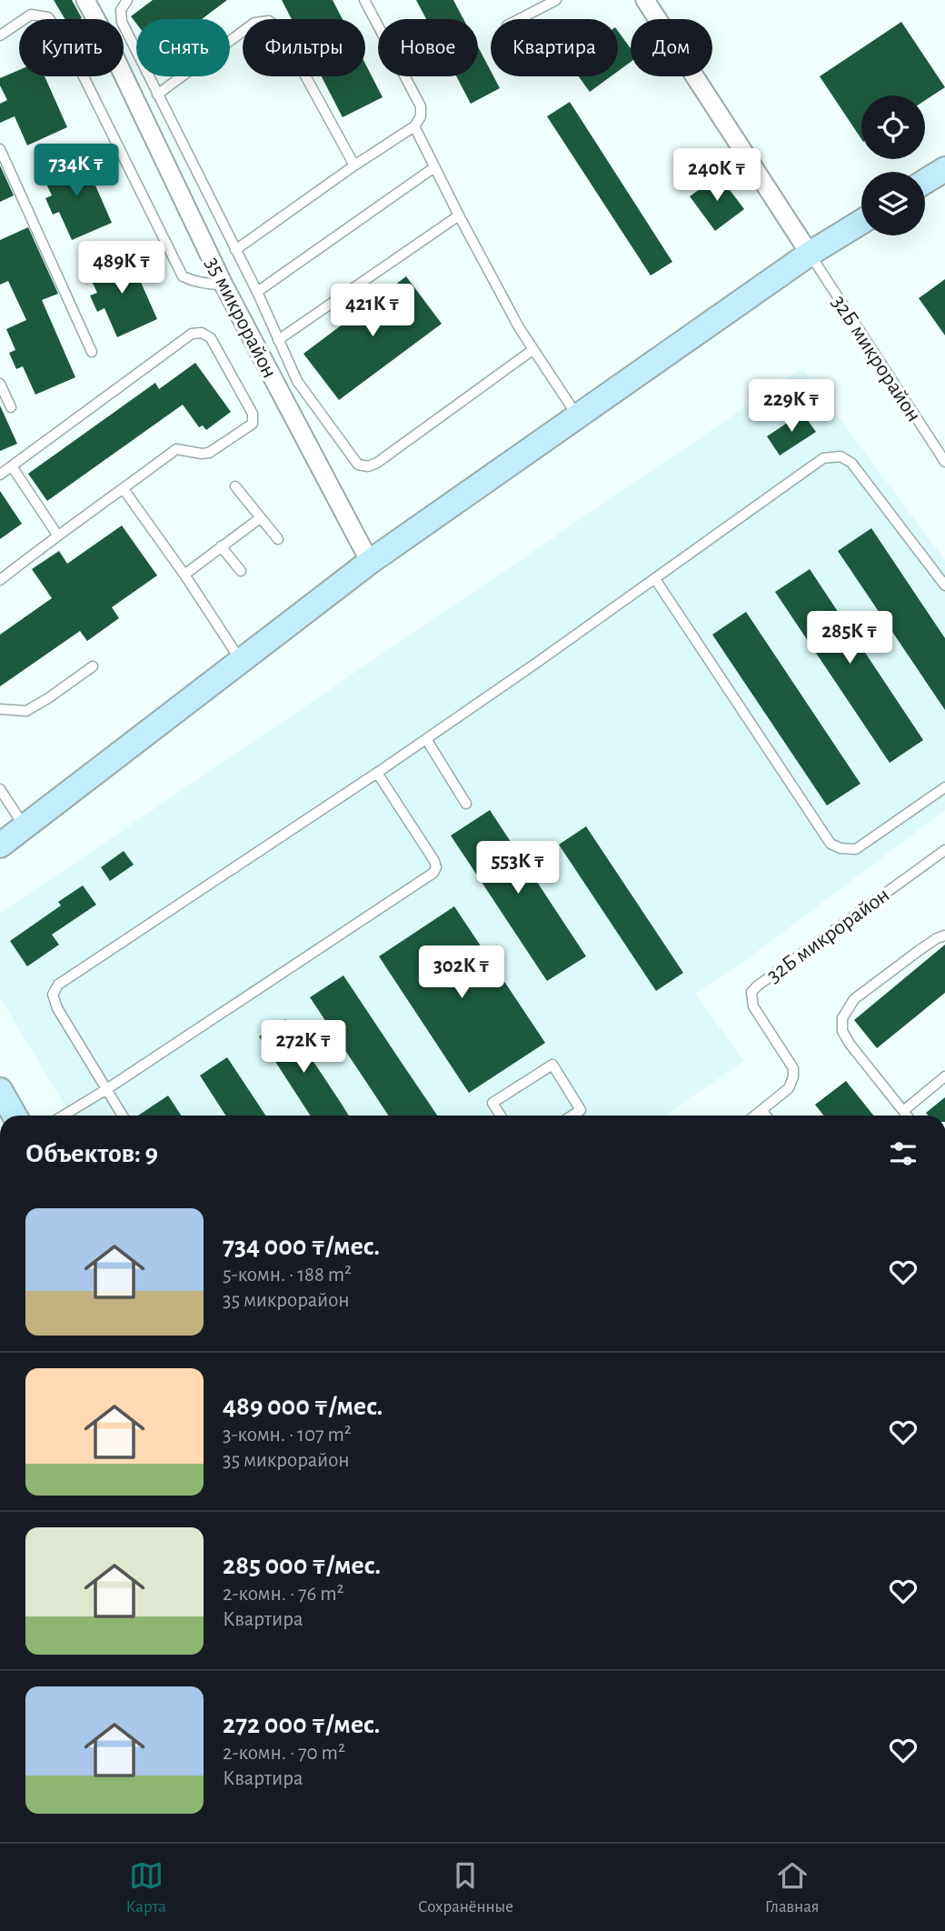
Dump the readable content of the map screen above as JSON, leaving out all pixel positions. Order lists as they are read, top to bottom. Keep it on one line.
{"streets":{"street":["35 микрорайон"],"lane":["32Б микрорайон"]},"page":{"chip":["Купить","Снять","Фильтры","Новое","Квартира","Дом"],"price":["734K ₸","240K ₸","489K ₸","421K ₸","229K ₸","285K ₸","553K ₸","302K ₸","272K ₸"],"heading":"Объектов: 9","list":[{"name":"734 000 ₸/мес.","note":"5-комн. · 188 m² · 35 микрорайон"},{"name":"489 000 ₸/мес.","note":"3-комн. · 107 m² · 35 микрорайон"},{"name":"285 000 ₸/мес.","note":"2-комн. · 76 m² · Квартира"},{"name":"272 000 ₸/мес.","note":"2-комн. · 70 m² · Квартира"}],"tabs":["Карта","Сохранённые","Главная"]}}
